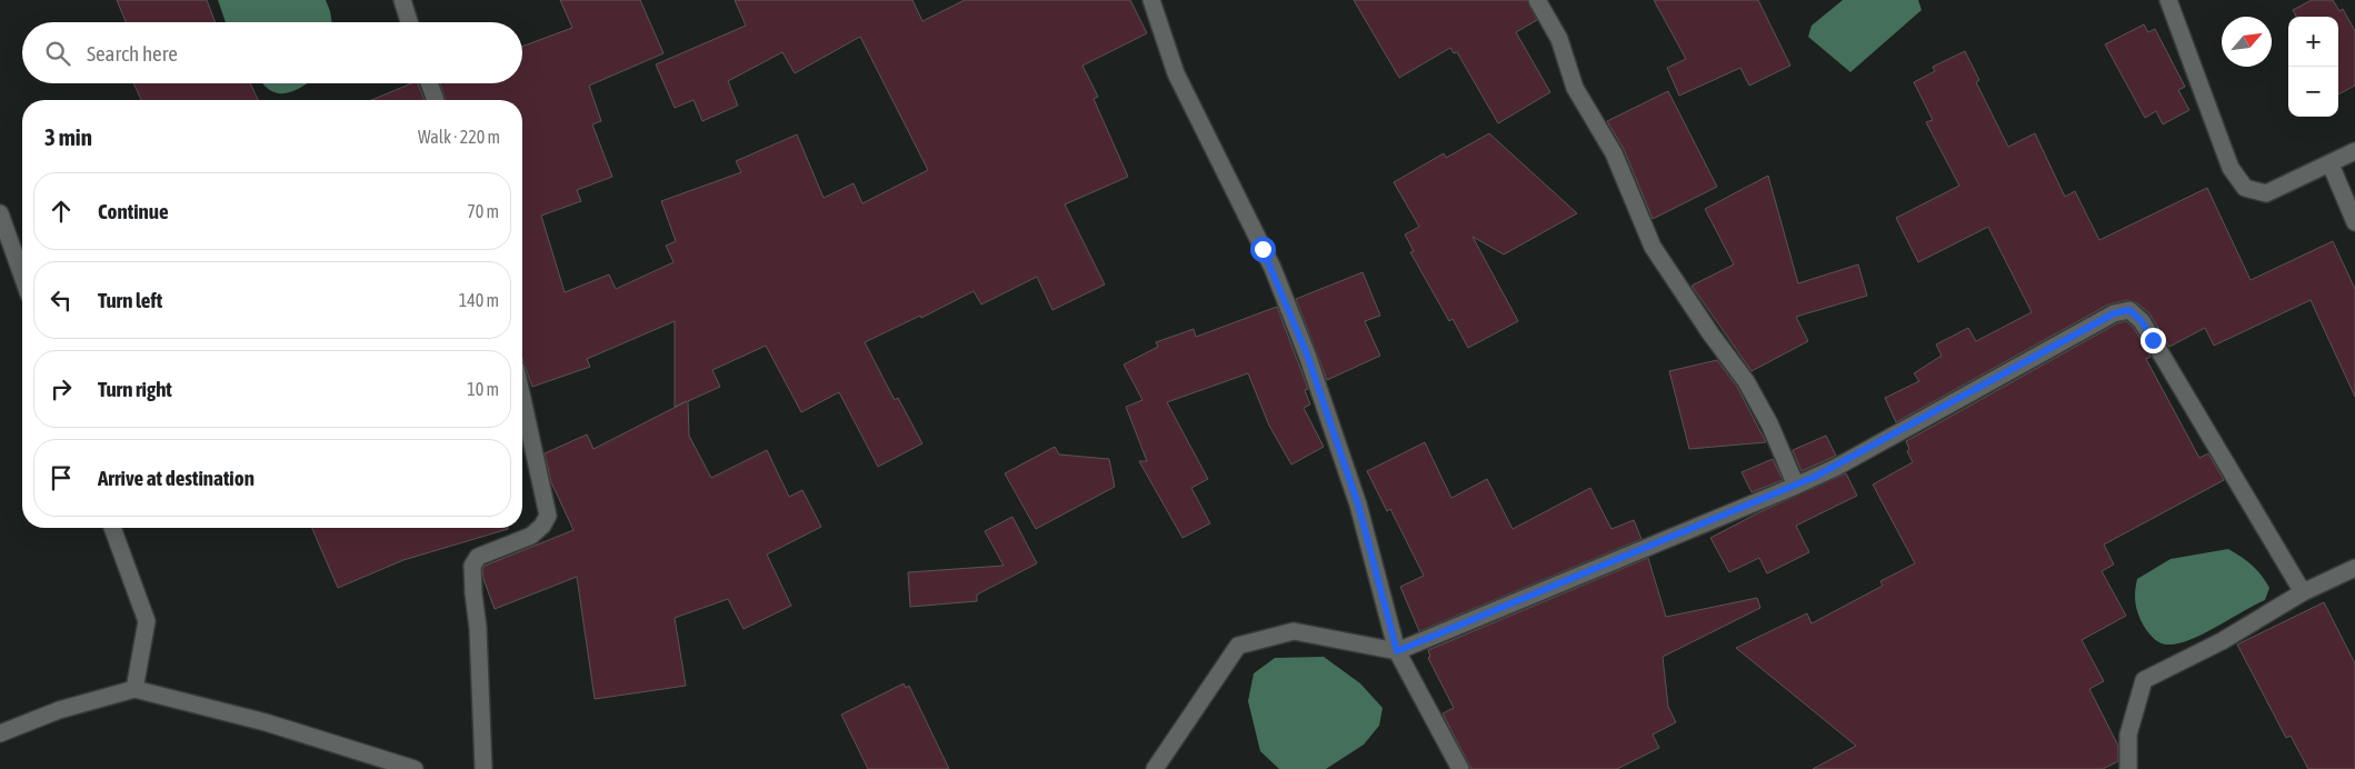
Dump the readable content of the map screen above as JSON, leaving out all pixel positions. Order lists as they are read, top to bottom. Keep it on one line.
{"north":"top right","page":{"map_buttons":["+","−"],"search":"Search here","heading":["3 min","Walk · 220 m"],"list":[["Continue","70 m"],["Turn left","140 m"],["Turn right","10 m"],"Arrive at destination"]}}
